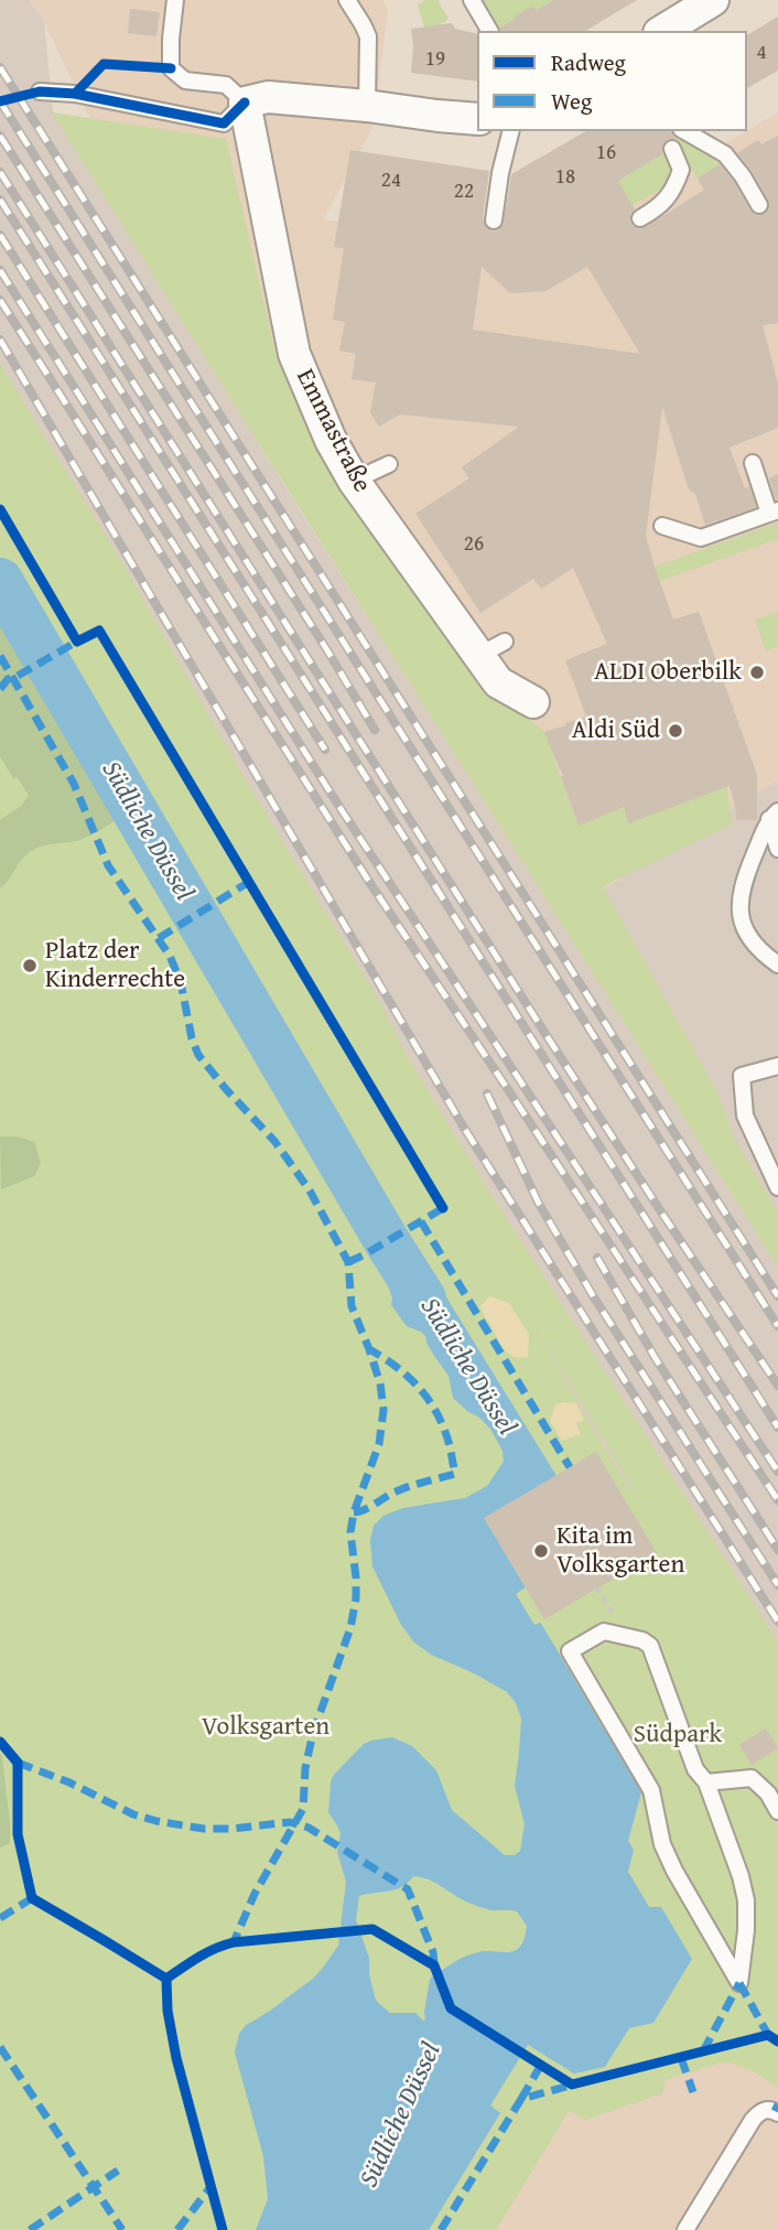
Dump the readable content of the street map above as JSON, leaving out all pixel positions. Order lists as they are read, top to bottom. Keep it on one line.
{"streets":{"street":["Emmastraße"]},"water":["Südliche Düssel"],"parks":["Volksgarten","Südpark"],"places":["ALDI Oberbilk","Aldi Süd","Platz der Kinderrechte","Kita im Volksgarten"],"house_numbers":["4","19","16","18","24","22","26"],"legend":["Radweg","Weg"]}
